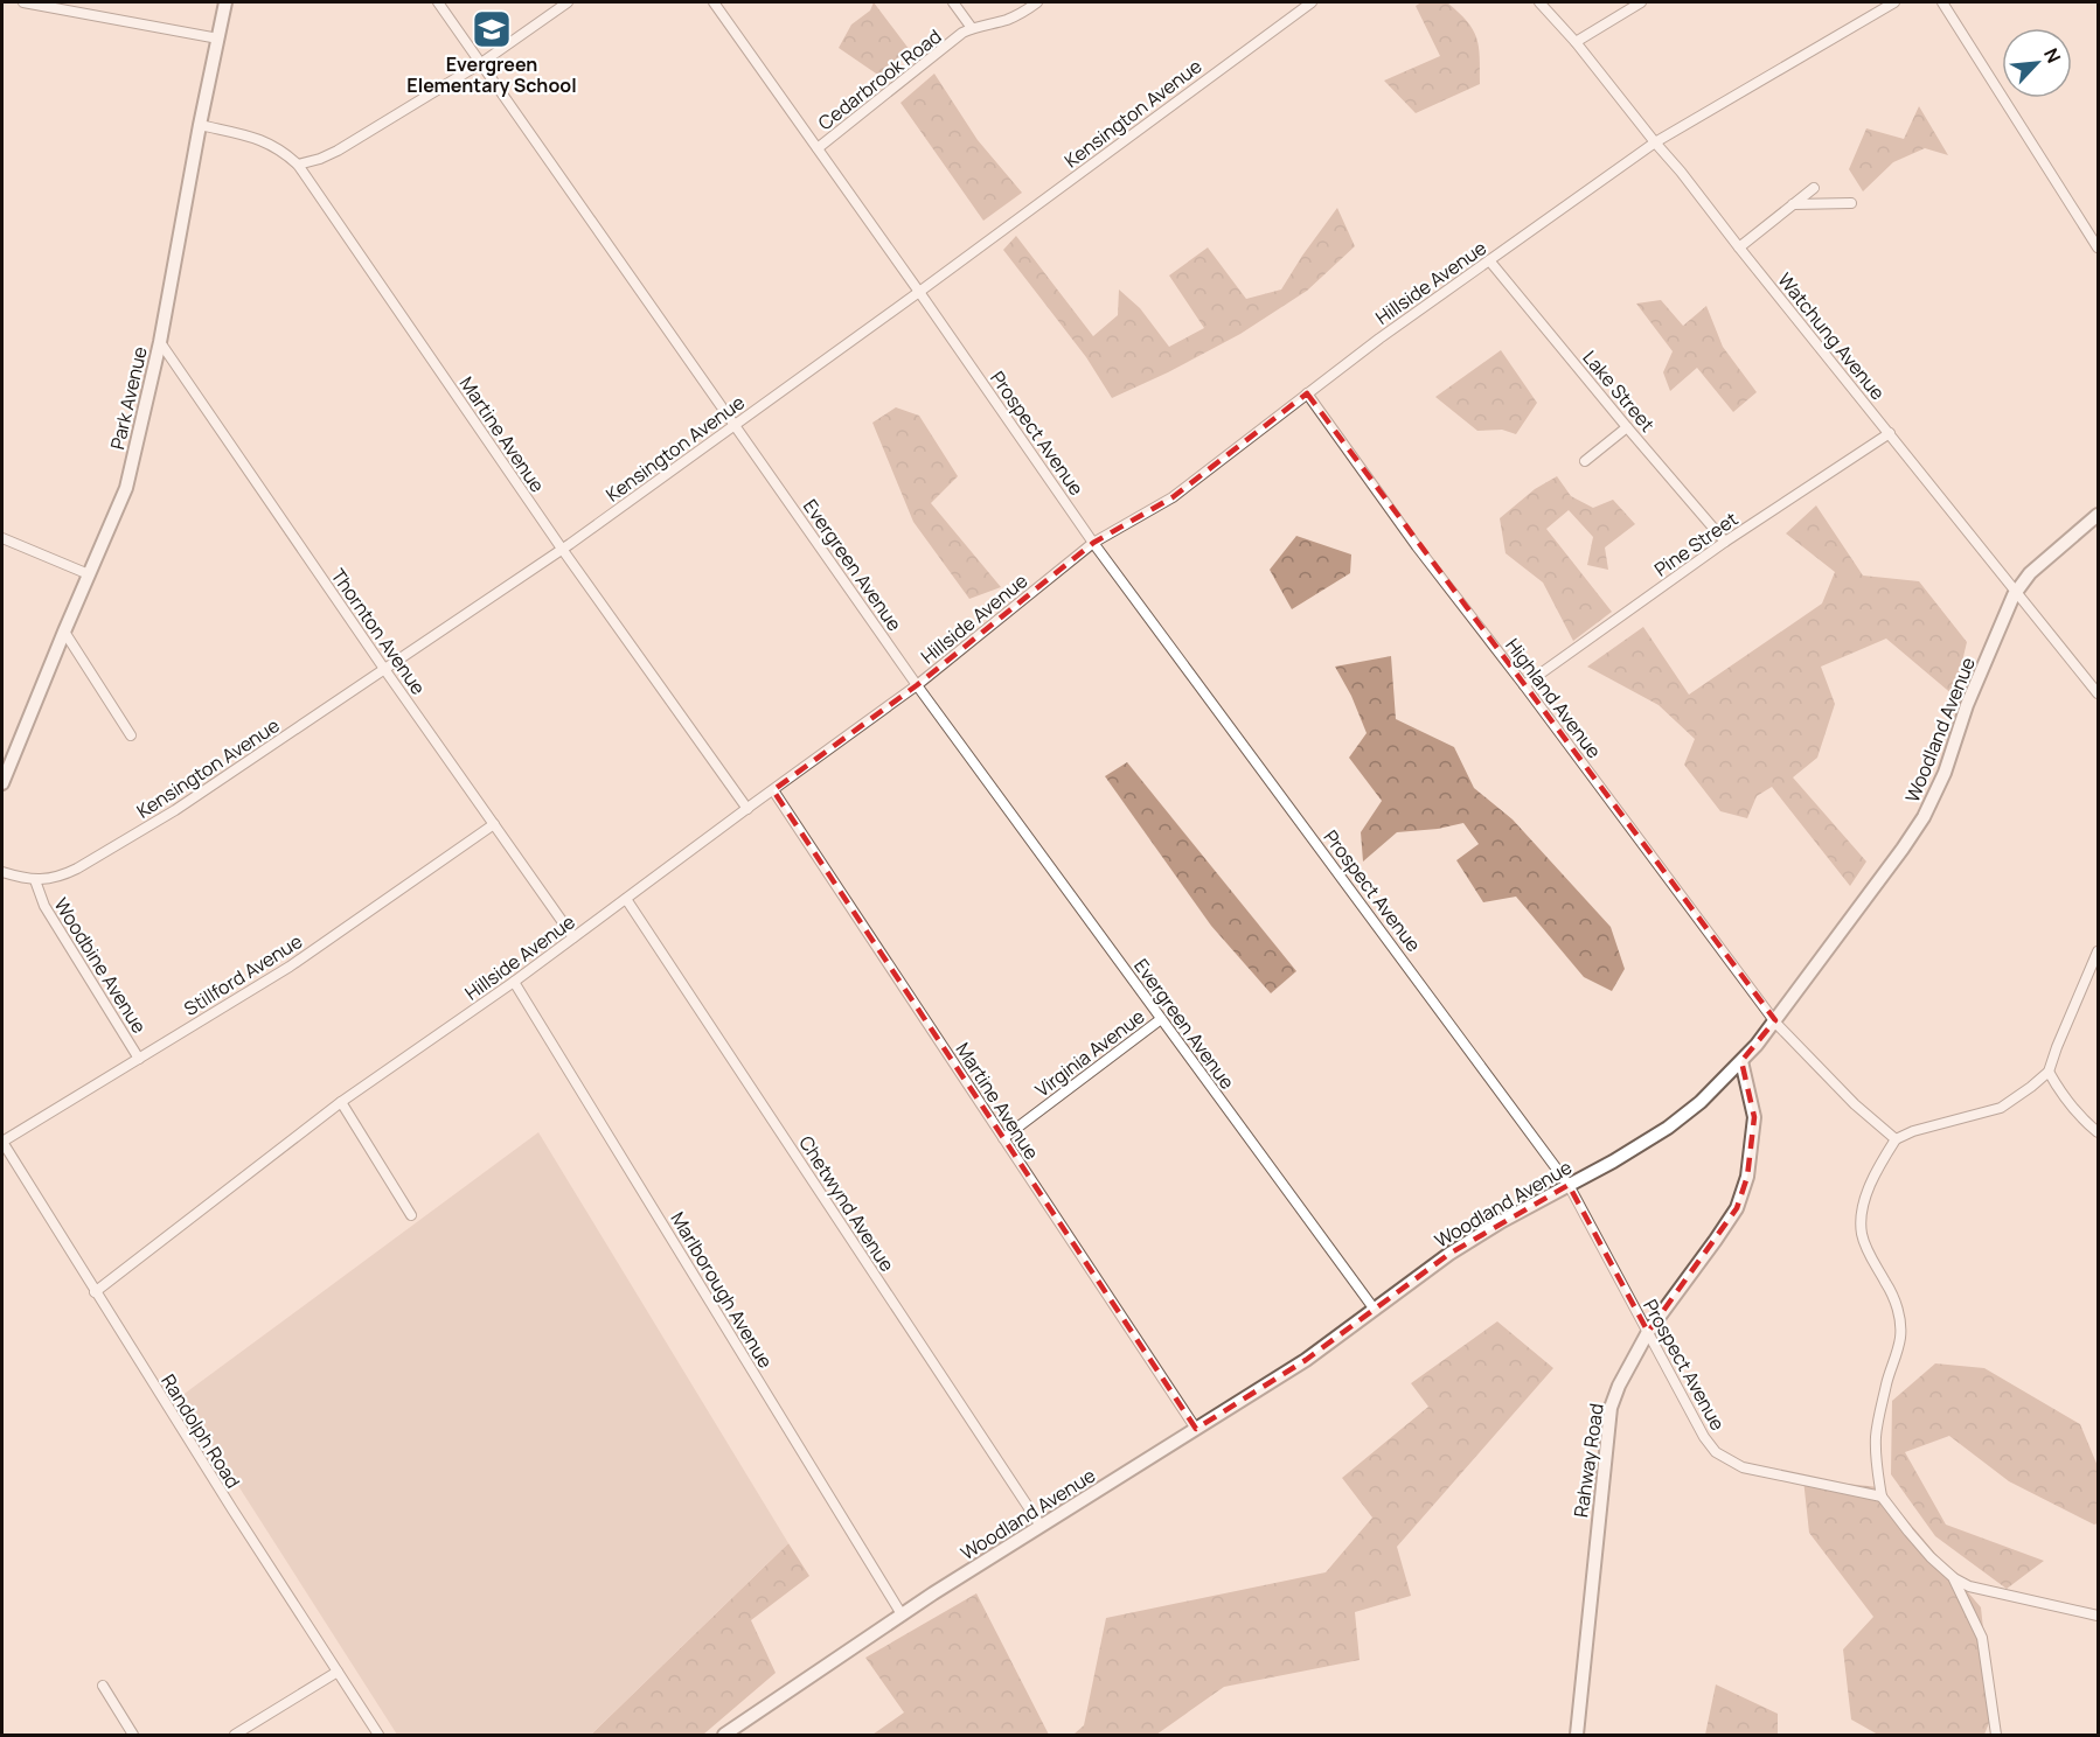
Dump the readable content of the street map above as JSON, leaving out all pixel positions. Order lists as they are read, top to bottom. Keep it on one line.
{"streets":{"street":["Cedarbrook Road","Kensington Avenue","Hillside Avenue","Watchung Avenue","Lake Street","Park Avenue","Prospect Avenue","Martine Avenue","Pine Street","Evergreen Avenue","Thornton Avenue","Highland Avenue","Woodland Avenue","Woodbine Avenue","Stillford Avenue","Virginia Avenue","Chetwynd Avenue","Marlborough Avenue","Randolph Road","Rahway Road"]},"crossings":[["Cedarbrook Road","Prospect Avenue"],["Kensington Avenue","Prospect Avenue"],["Kensington Avenue","Martine Avenue"],["Kensington Avenue","Evergreen Avenue"],["Kensington Avenue","Thornton Avenue"],["Kensington Avenue","Woodbine Avenue"],["Hillside Avenue","Watchung Avenue"],["Hillside Avenue","Lake Street"],["Hillside Avenue","Prospect Avenue"],["Hillside Avenue","Martine Avenue"],["Hillside Avenue","Evergreen Avenue"],["Hillside Avenue","Thornton Avenue"],["Hillside Avenue","Highland Avenue"],["Hillside Avenue","Chetwynd Avenue"],["Hillside Avenue","Marlborough Avenue"],["Hillside Avenue","Randolph Road"],["Watchung Avenue","Pine Street"],["Watchung Avenue","Woodland Avenue"],["Lake Street","Pine Street"],["Park Avenue","Martine Avenue"],["Park Avenue","Thornton Avenue"],["Prospect Avenue","Woodland Avenue"],["Prospect Avenue","Rahway Road"],["Martine Avenue","Woodland Avenue"],["Martine Avenue","Virginia Avenue"],["Pine Street","Highland Avenue"],["Evergreen Avenue","Woodland Avenue"],["Evergreen Avenue","Virginia Avenue"],["Thornton Avenue","Stillford Avenue"],["Highland Avenue","Woodland Avenue"],["Woodland Avenue","Chetwynd Avenue"],["Woodland Avenue","Marlborough Avenue"],["Woodland Avenue","Rahway Road"],["Woodbine Avenue","Stillford Avenue"],["Stillford Avenue","Randolph Road"]],"places":{"school or university":["Evergreen Elementary School"]},"north":"top right"}
